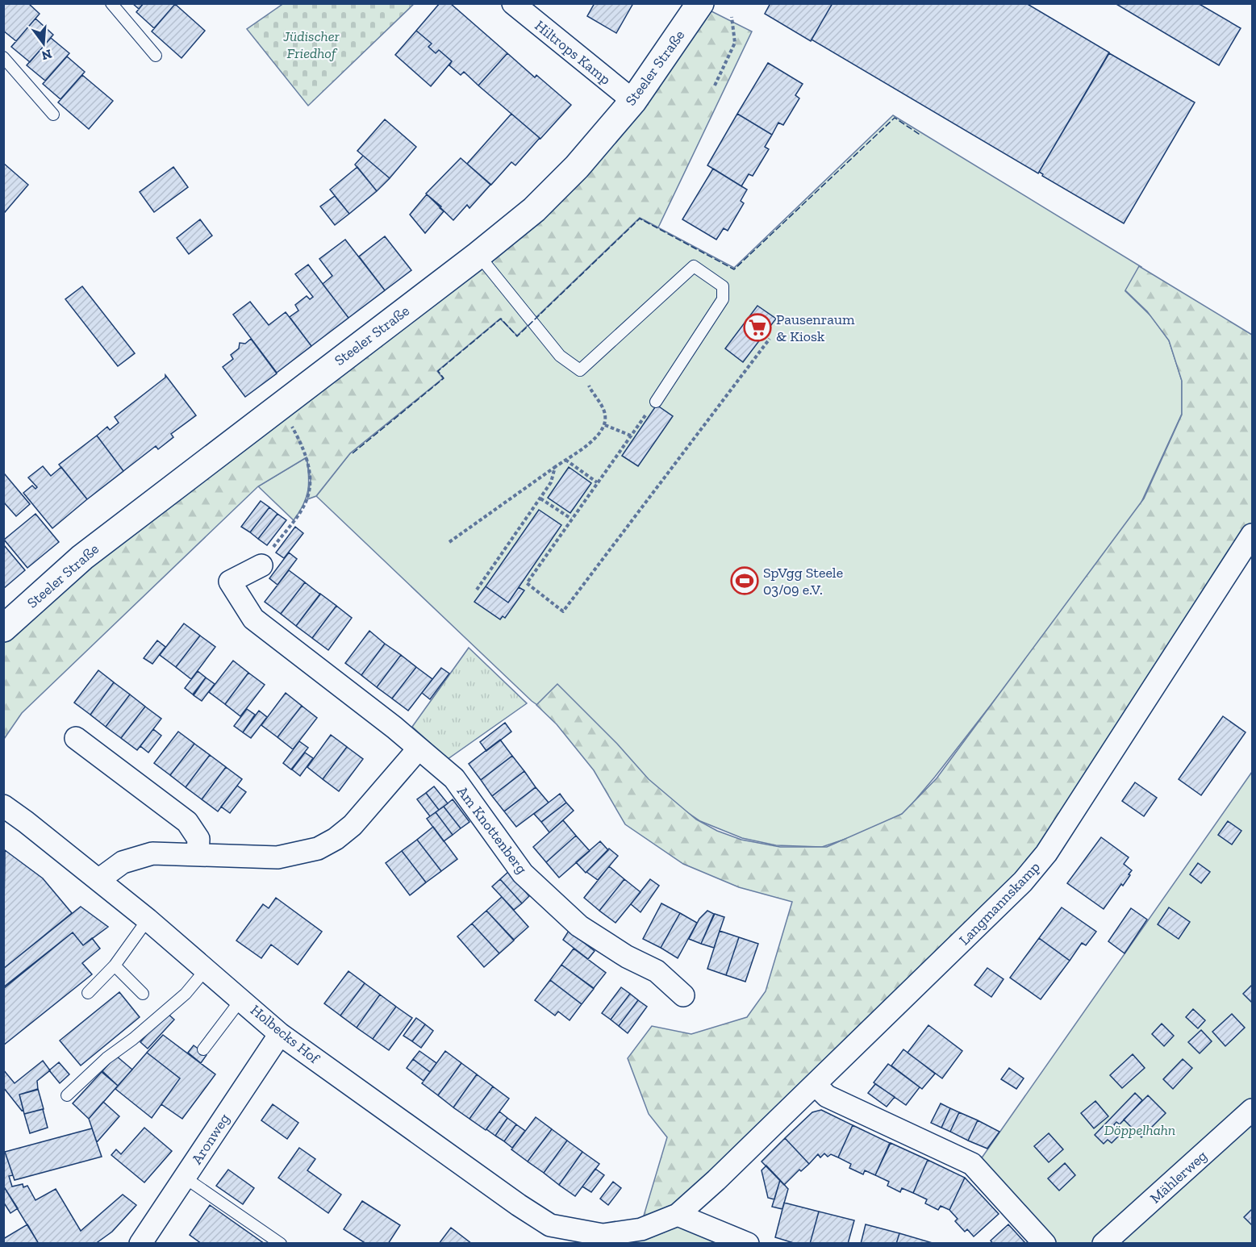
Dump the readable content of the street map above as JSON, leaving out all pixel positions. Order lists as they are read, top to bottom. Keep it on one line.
{"streets":{"main road":["Steeler Straße"],"street":["Hiltrops Kamp","Am Knottenberg","Langmannskamp","Holbecks Hof","Aronweg","Mählerweg"]},"crossings":[["Hiltrops Kamp","Steeler Straße"],["Langmannskamp","Holbecks Hof"],["Holbecks Hof","Aronweg"]],"parks":["Jüdischer Friedhof","Döppelhahn"],"places":{"supermarket":["Pausenraum & Kiosk"],"sports":["SpVgg Steele 03/09 e.V."]},"north":"bottom"}
